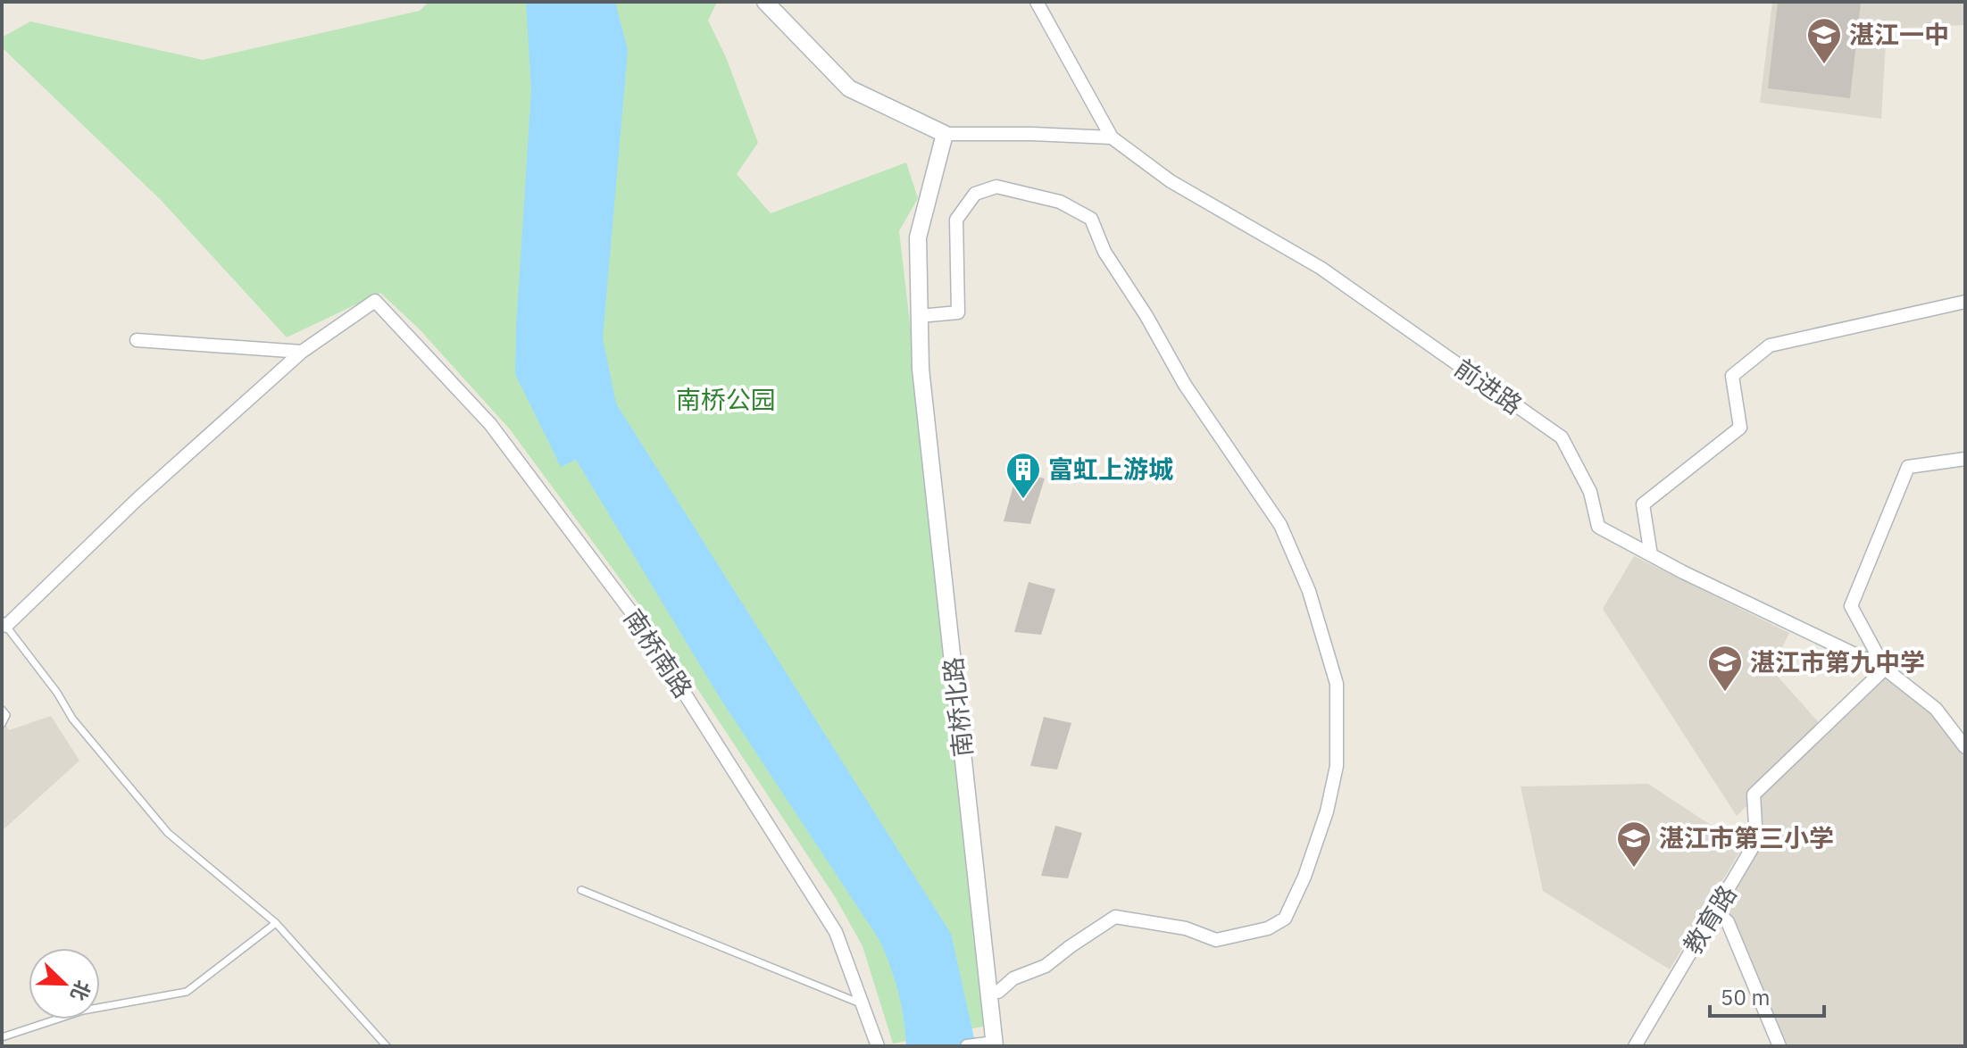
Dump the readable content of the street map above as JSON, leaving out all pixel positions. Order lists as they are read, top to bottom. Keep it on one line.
{"streets":{"street":["前进路","南桥南路","南桥北路","教育路"]},"crossings":[["前进路","教育路"]],"parks":["南桥公园"],"places":{"school or university":["湛江一中","湛江市第九中学","湛江市第三小学"],"building":["富虹上游城"]},"scale_bar":"50 m","north":"bottom right"}
